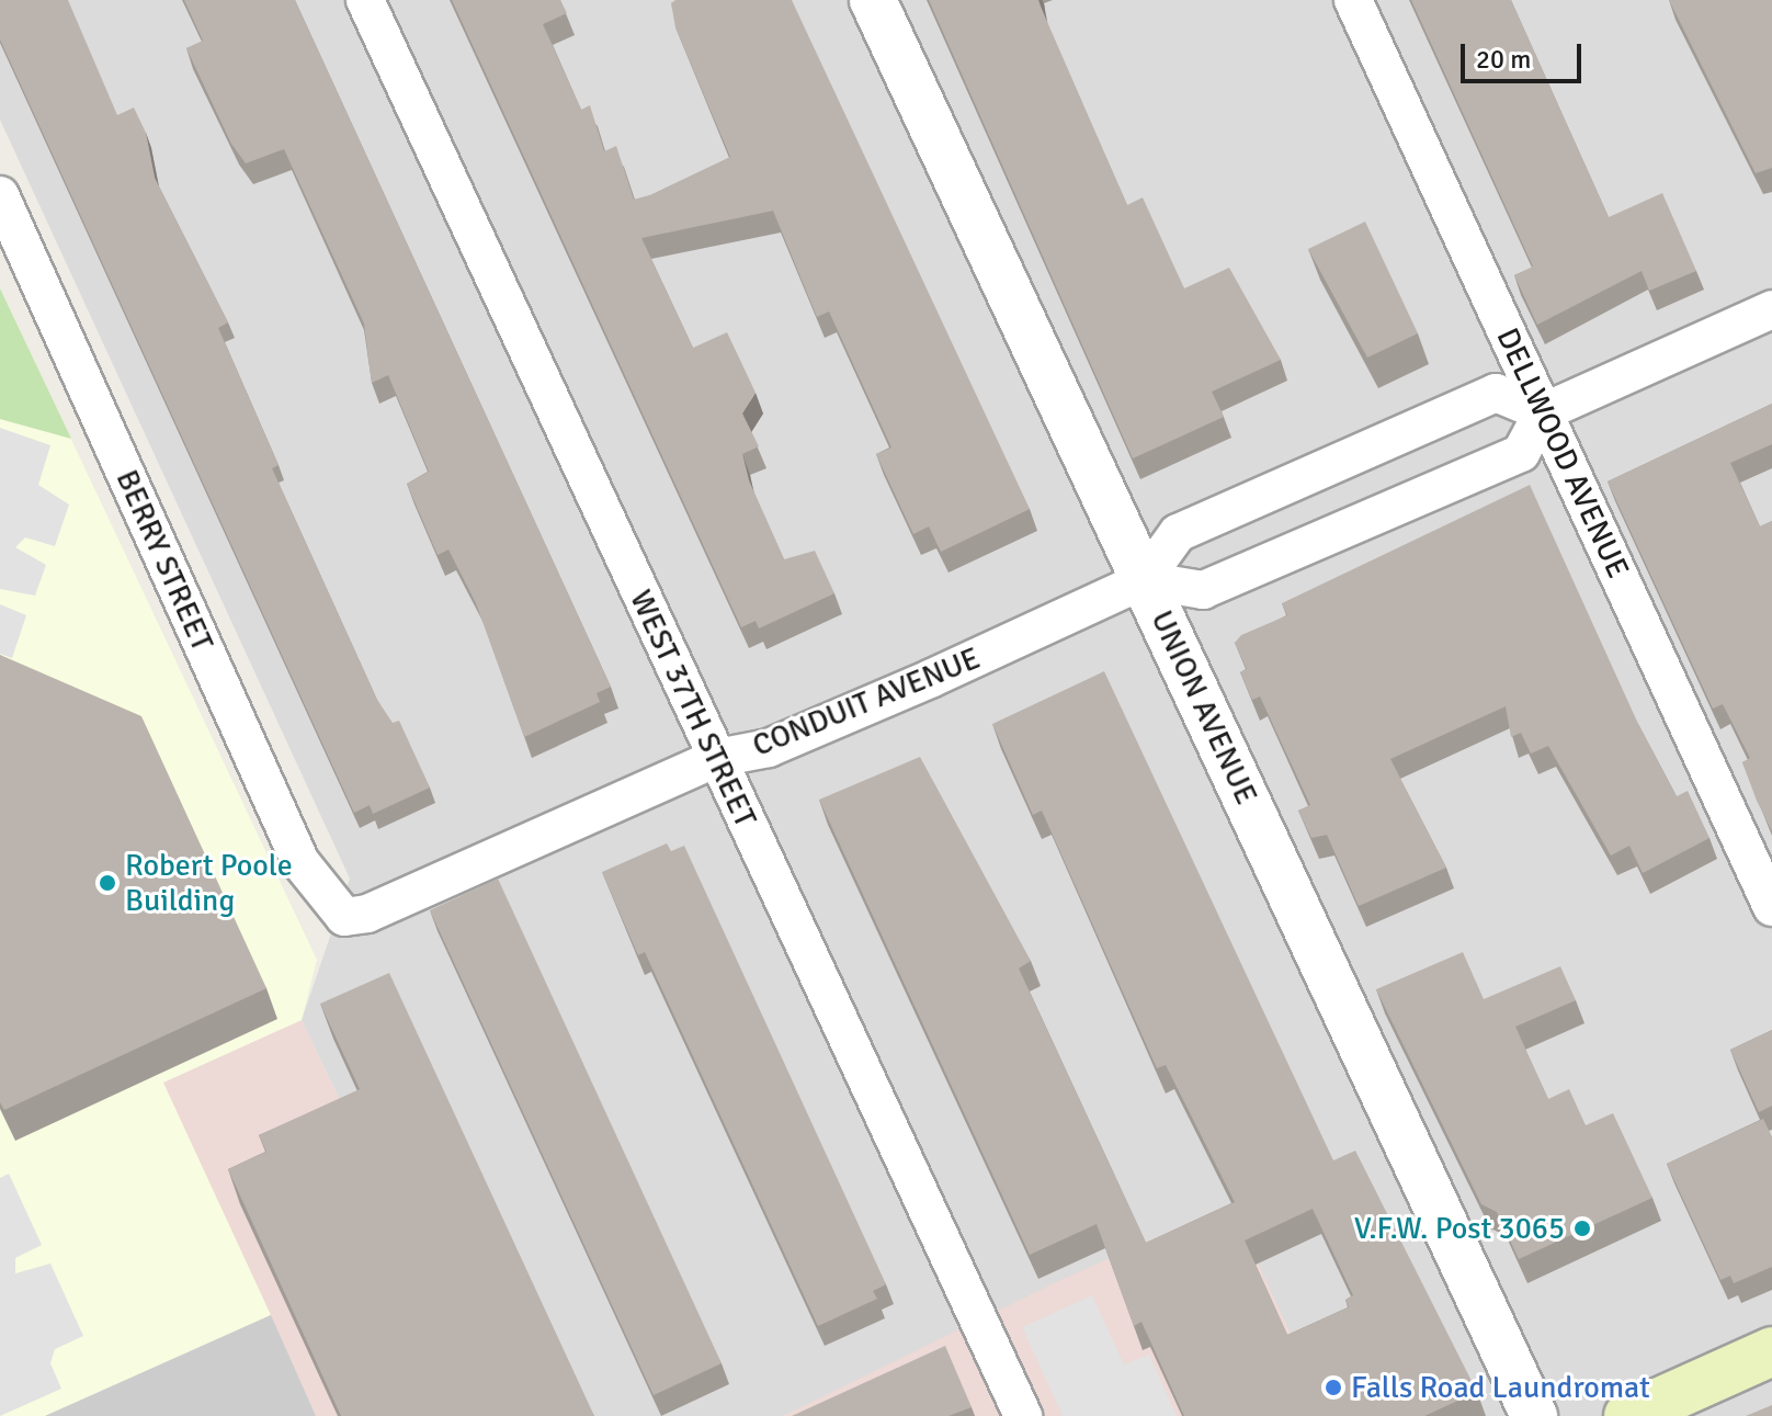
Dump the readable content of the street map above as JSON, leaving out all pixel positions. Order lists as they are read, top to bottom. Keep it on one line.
{"streets":{"street":["DELLWOOD AVENUE","BERRY STREET","CONDUIT AVENUE","UNION AVENUE","WEST 37TH STREET"]},"crossings":[["BERRY STREET","CONDUIT AVENUE"],["CONDUIT AVENUE","UNION AVENUE"],["CONDUIT AVENUE","WEST 37TH STREET"]],"places":["Robert Poole Building","V.F.W. Post 3065","Falls Road Laundromat"],"scale_bar":"20 m"}
